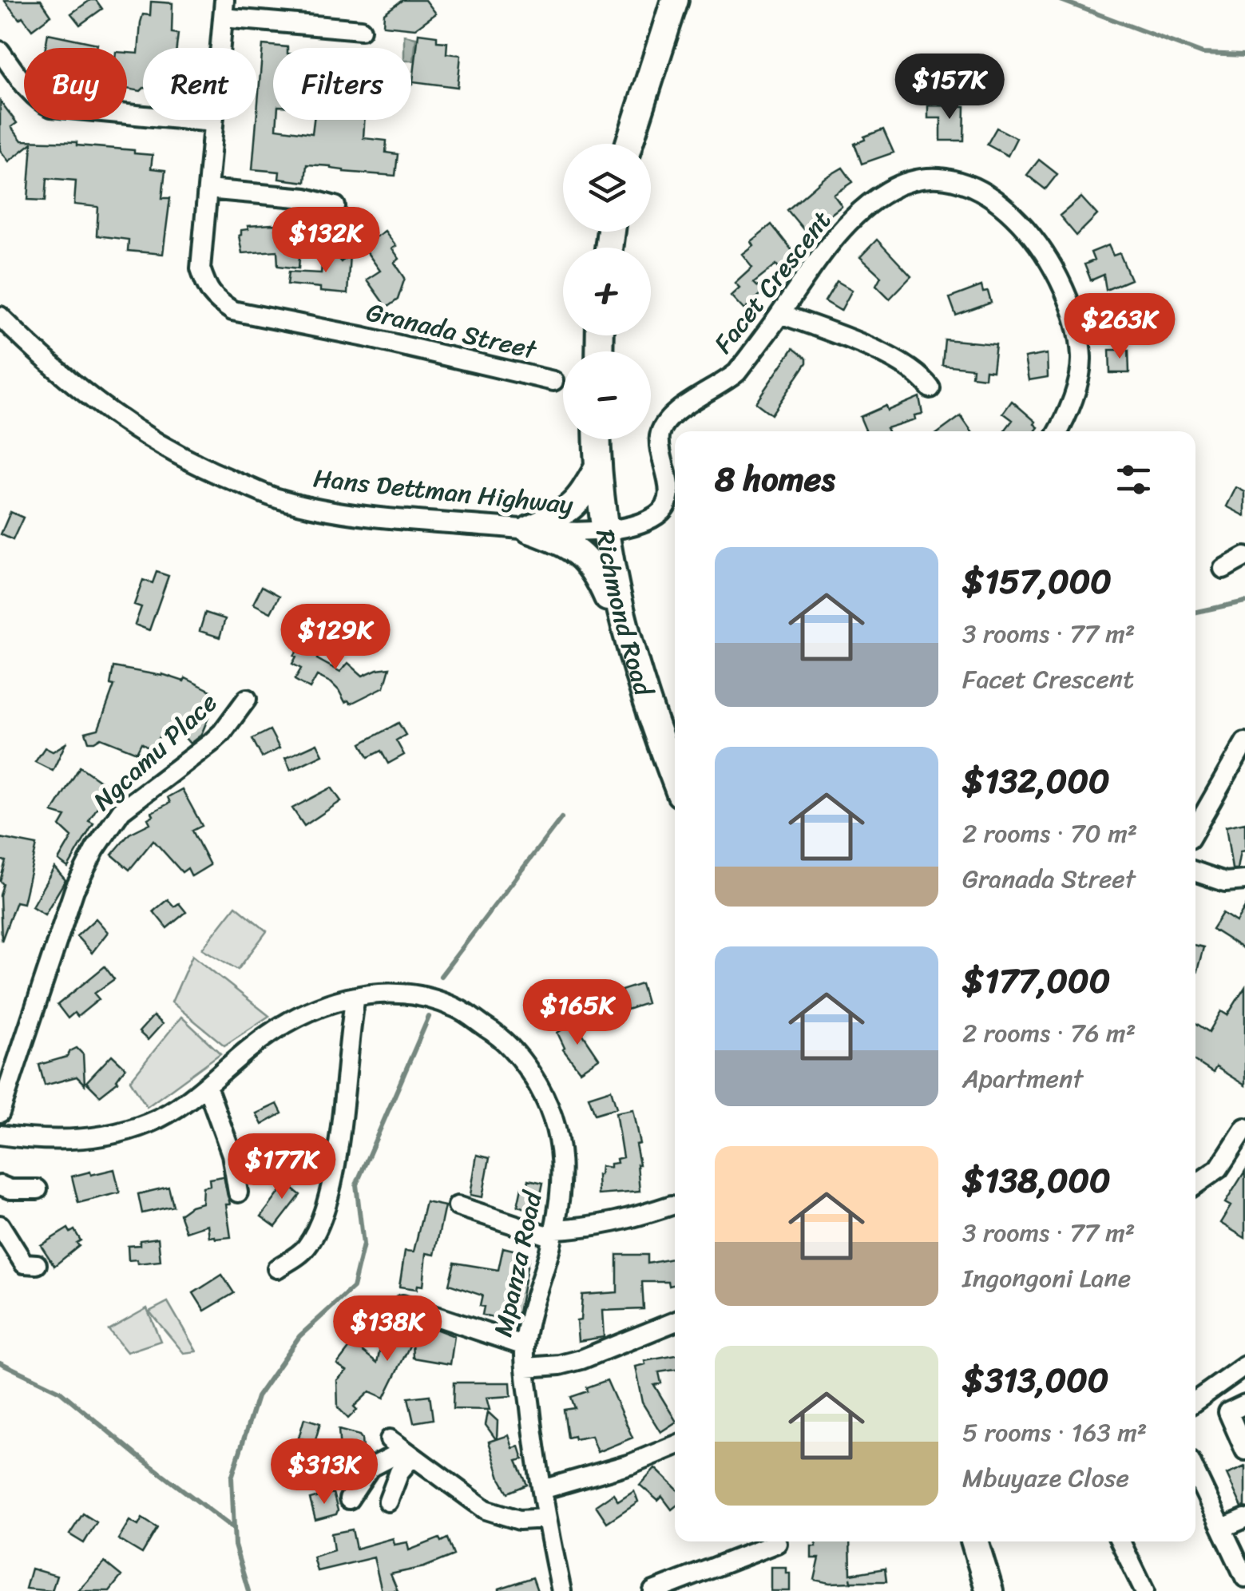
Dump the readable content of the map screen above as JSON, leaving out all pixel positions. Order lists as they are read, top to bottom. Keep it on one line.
{"streets":{"highway":["Richmond Road"],"street":["Facet Crescent","Granada Street","Hans Dettman Highway","Ngcamu Place","Mpanza Road"]},"crossings":[["Facet Crescent","Hans Dettman Highway"],["Facet Crescent","Richmond Road"],["Hans Dettman Highway","Richmond Road"]],"page":{"chip":["Buy","Rent","Filters"],"price":["$157K","$132K","$263K","$129K","$165K","$177K","$138K","$313K"],"map_buttons":["+","−"],"heading":"8 homes","list":[{"name":"$157,000","note":"3 rooms · 77 m² · Facet Crescent"},{"name":"$132,000","note":"2 rooms · 70 m² · Granada Street"},{"name":"$177,000","note":"2 rooms · 76 m² · Apartment"},{"name":"$138,000","note":"3 rooms · 77 m² · Ingongoni Lane"},{"name":"$313,000","note":"5 rooms · 163 m² · Mbuyaze Close"}]}}
